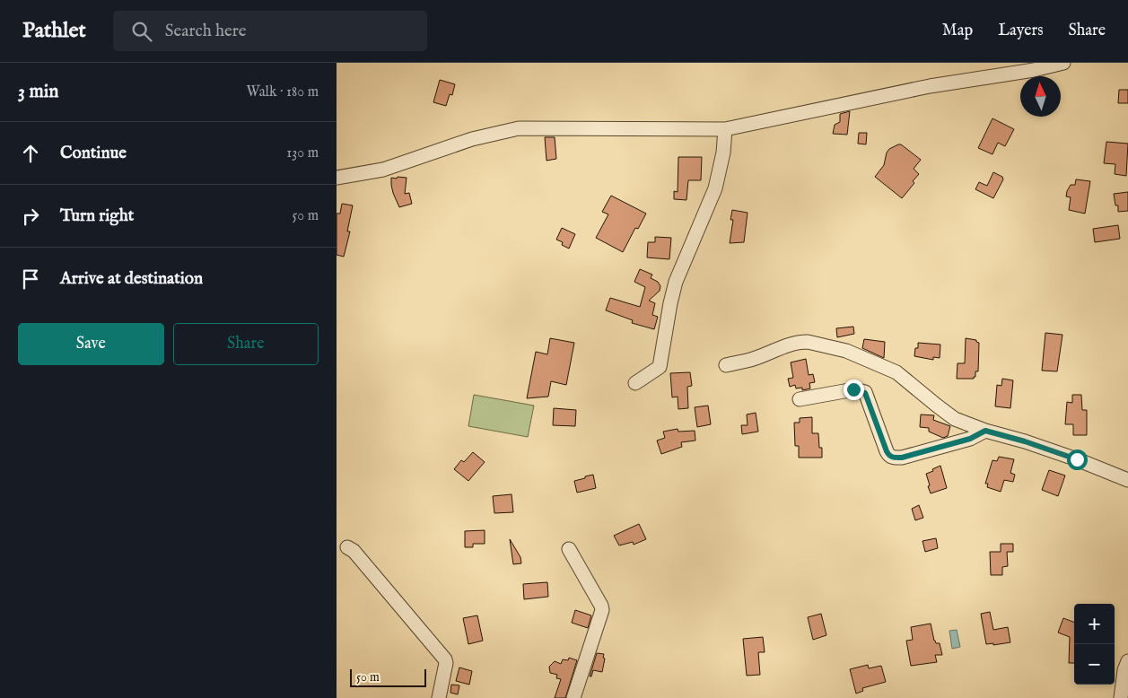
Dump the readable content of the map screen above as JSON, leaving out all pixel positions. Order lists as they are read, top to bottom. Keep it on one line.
{"scale_bar":"50 m","north":"top","page":{"header":"Pathlet","search":"Search here","nav":["Map","Layers","Share"],"heading":["3 min","Walk · 180 m"],"list":[["Continue","130 m"],["Turn right","50 m"],"Arrive at destination"],"buttons":["Save","Share"],"map_buttons":["+","−"],"scale":"50 m"}}
